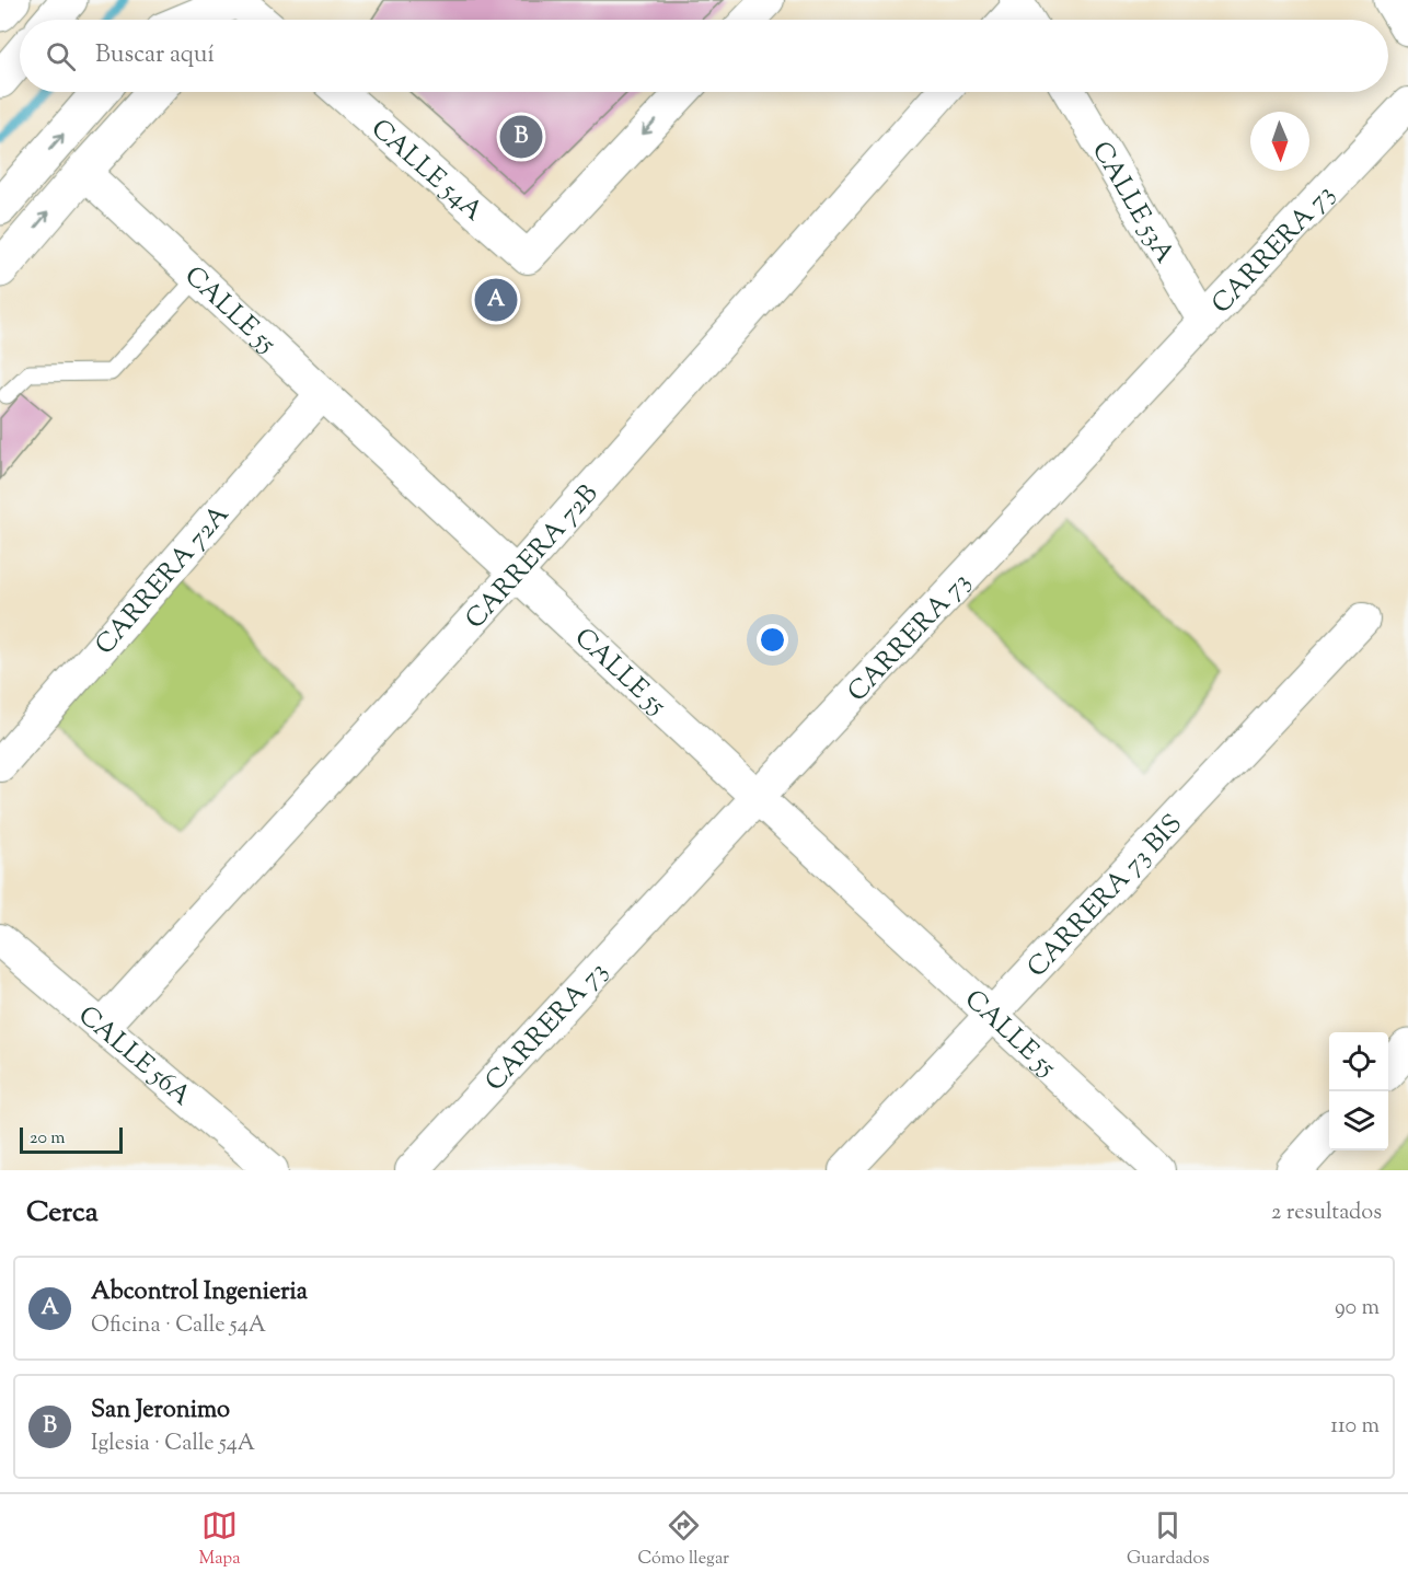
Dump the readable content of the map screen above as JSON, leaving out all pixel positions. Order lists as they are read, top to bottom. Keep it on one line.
{"streets":{"street":["CALLE 54A","CALLE 53A","CARRERA 73","CALLE 55","CARRERA 72B","CARRERA 72A","CARRERA 73 BIS","CALLE 56A"]},"crossings":[["CALLE 53A","CARRERA 73"],["CARRERA 73","CALLE 55"],["CALLE 55","CARRERA 72B"],["CALLE 55","CARRERA 72A"],["CALLE 55","CARRERA 73 BIS"],["CARRERA 72B","CALLE 56A"]],"scale_bar":"20 m","north":"bottom","page":{"search":"Buscar aquí","pins":["B","A"],"scale":"20 m","heading":["Cerca","2 resultados"],"list":[{"mark":"A","name":"Abcontrol Ingenieria","note":"Oficina · Calle 54A","value":"90 m"},{"mark":"B","name":"San Jeronimo","note":"Iglesia · Calle 54A","value":"110 m"}],"nav":["Mapa","Cómo llegar","Guardados"]}}
